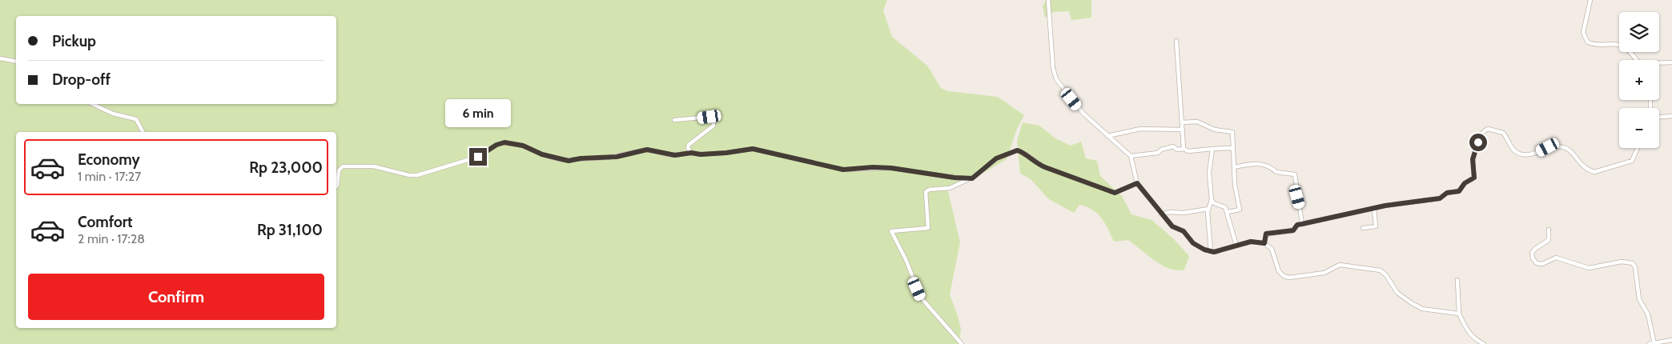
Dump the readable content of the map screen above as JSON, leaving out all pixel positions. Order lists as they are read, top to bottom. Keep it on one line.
{"page":{"map_buttons":["+","−"],"banner":["Pickup","Drop-off"],"bubble":"6 min","list":[{"name":"Economy","note":"1 min · 17:27","value":"Rp 23,000"},{"name":"Comfort","note":"2 min · 17:28","value":"Rp 31,100"}],"buttons":"Confirm"}}
